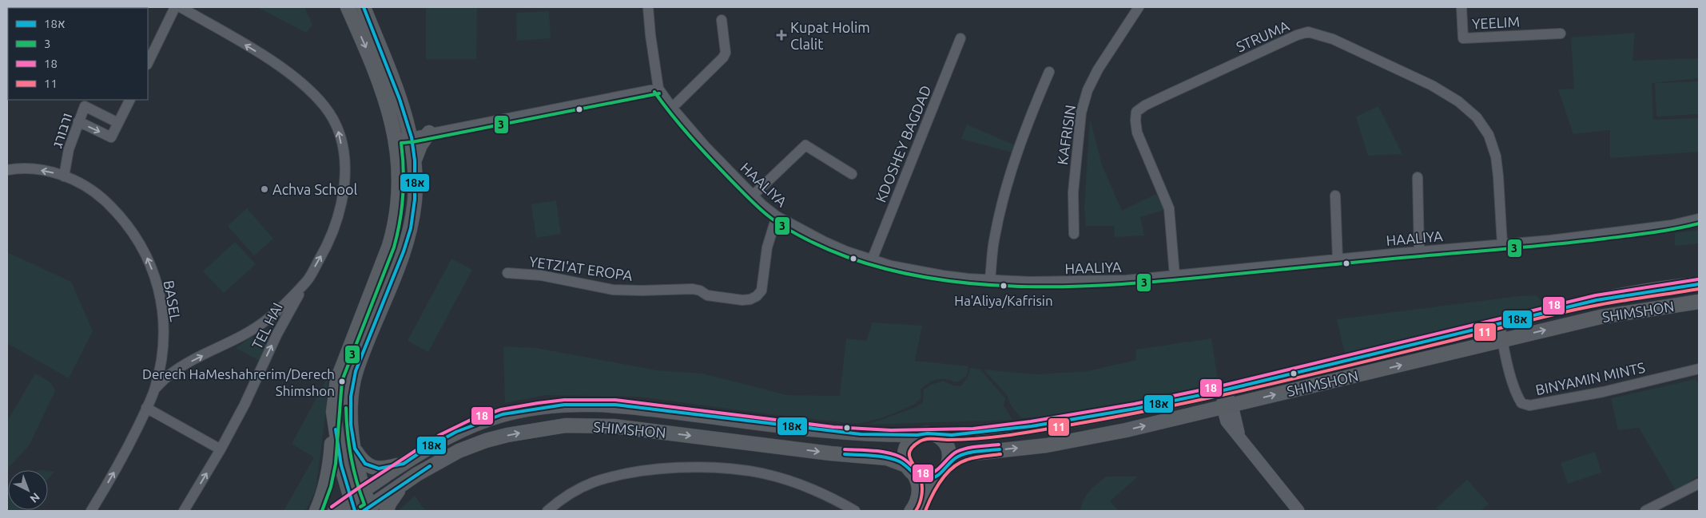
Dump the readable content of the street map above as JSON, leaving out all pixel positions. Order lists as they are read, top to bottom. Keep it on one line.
{"streets":{"main road":["SHIMSHON"],"street":["YEELIM","STRUMA","ורבורג","KAFRISIN","KDOSHEY BAGDAD","HAALIYA","YETZI'AT EROPA","BASEL","TEL HAI","BINYAMIN MINTS"]},"crossings":[["STRUMA","HAALIYA"],["ורבורג","BASEL"],["KDOSHEY BAGDAD","HAALIYA"],["HAALIYA","YETZI'AT EROPA"],["SHIMSHON","BINYAMIN MINTS"]],"one_way":["TEL HAI"],"places":{"health":["Kupat Holim Clalit"],"other":["Achva School","Ha'Aliya/Kafrisin","Derech HaMeshahrerim/Derech Shimshon"]},"lines":["transit line 18א","transit line 3","transit line 18","transit line 11"],"legend":["18א","3","18","11"],"north":"bottom right"}
